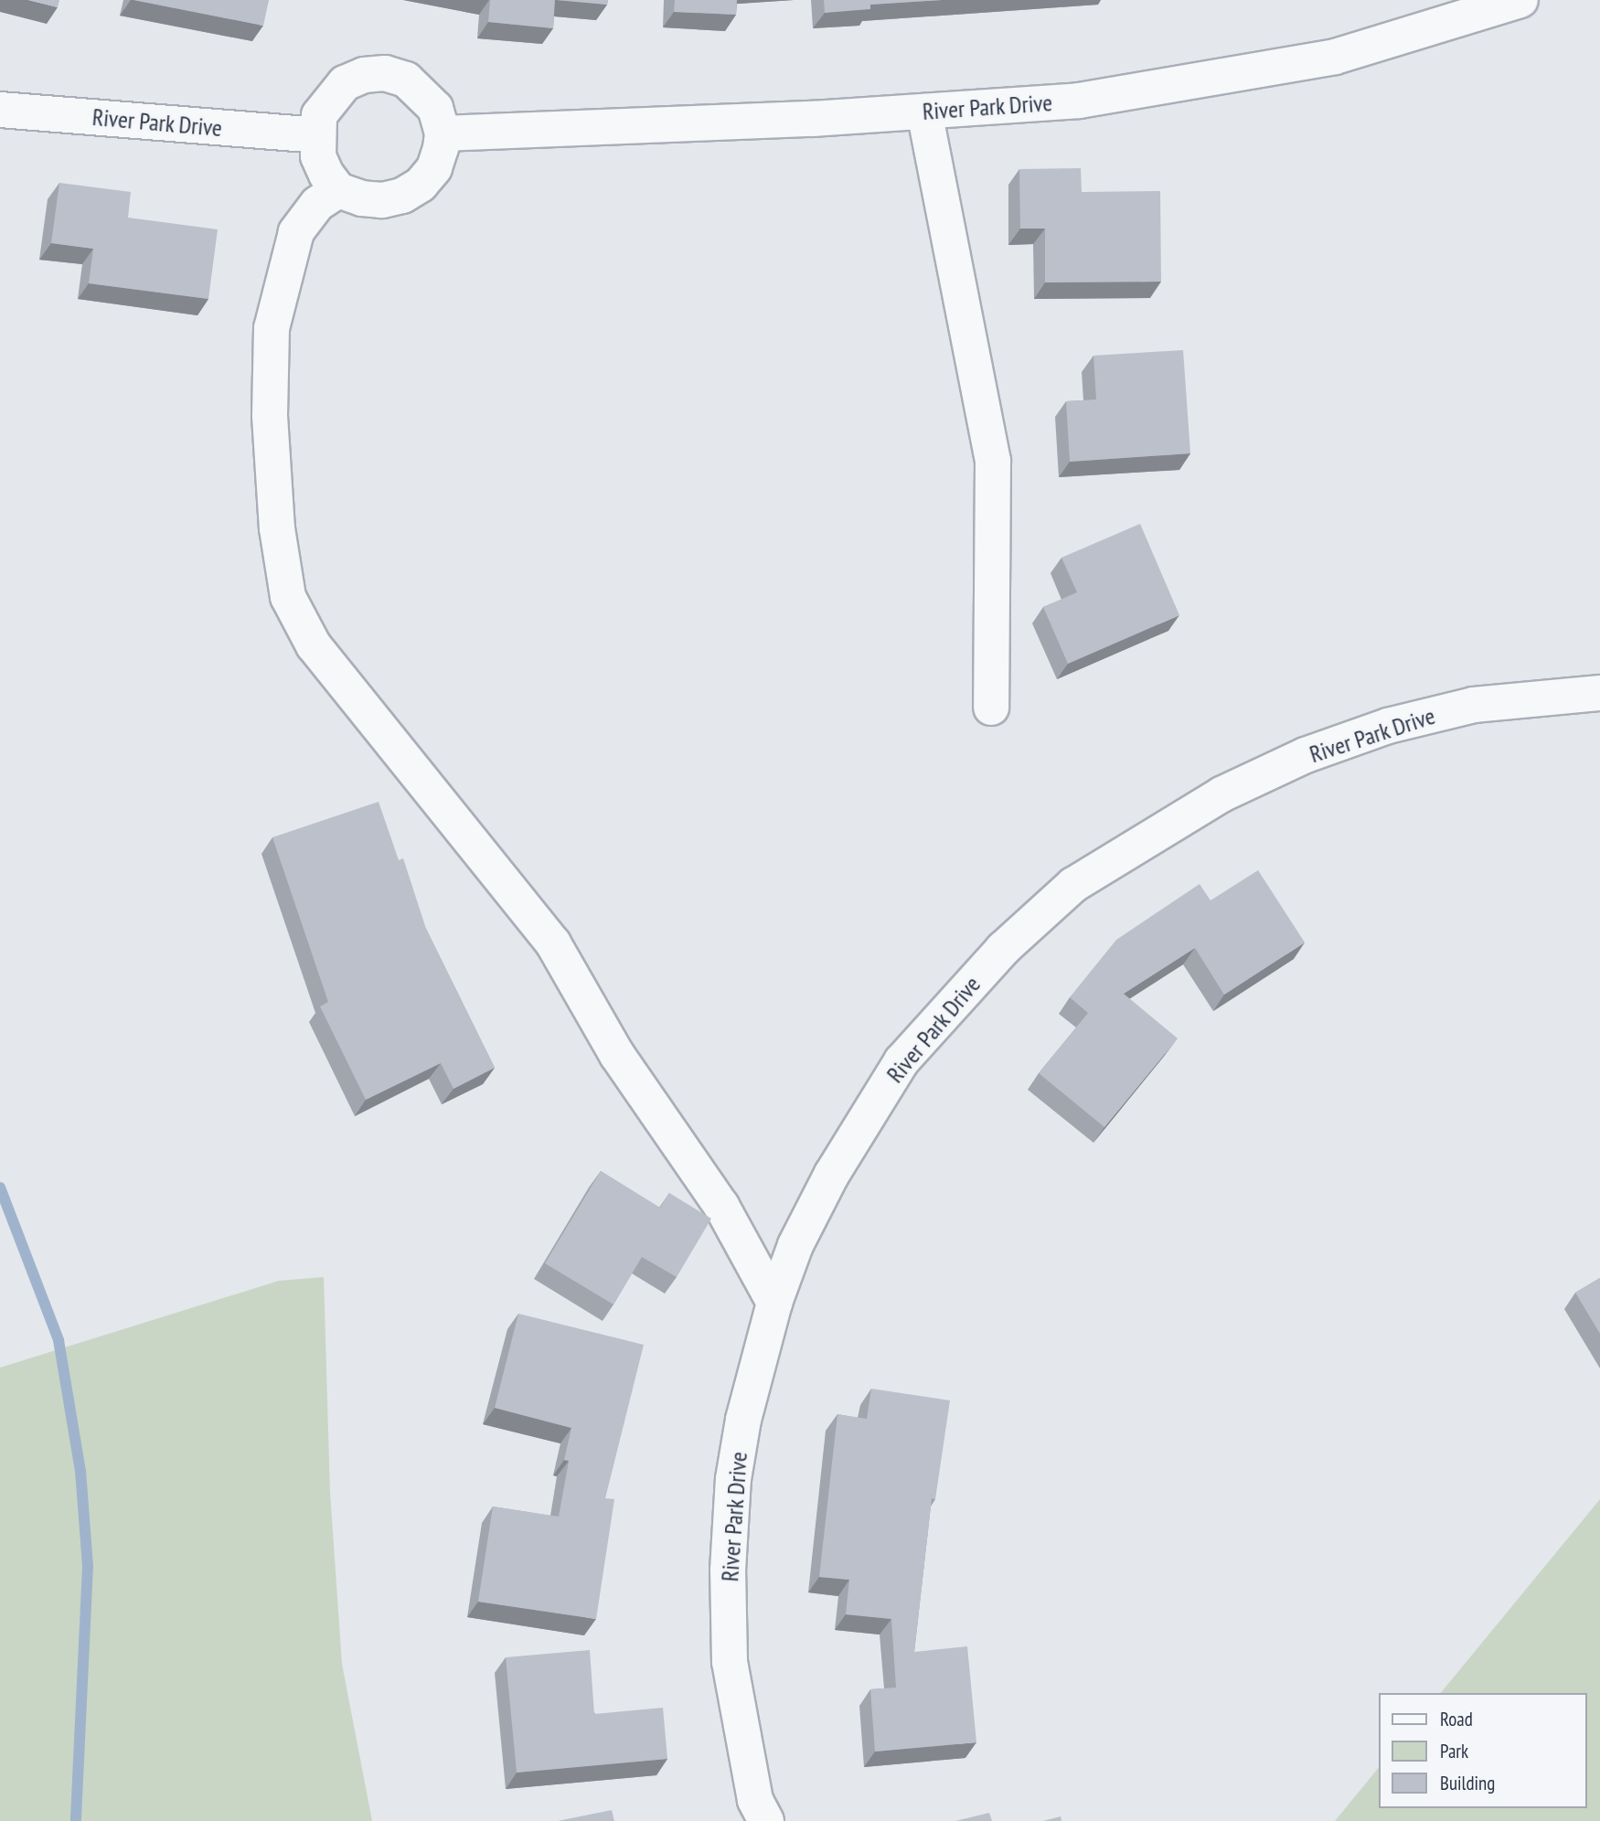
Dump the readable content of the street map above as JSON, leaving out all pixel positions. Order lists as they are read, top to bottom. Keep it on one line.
{"streets":{"street":["River Park Drive"]},"legend":["Road","Park","Building"]}
